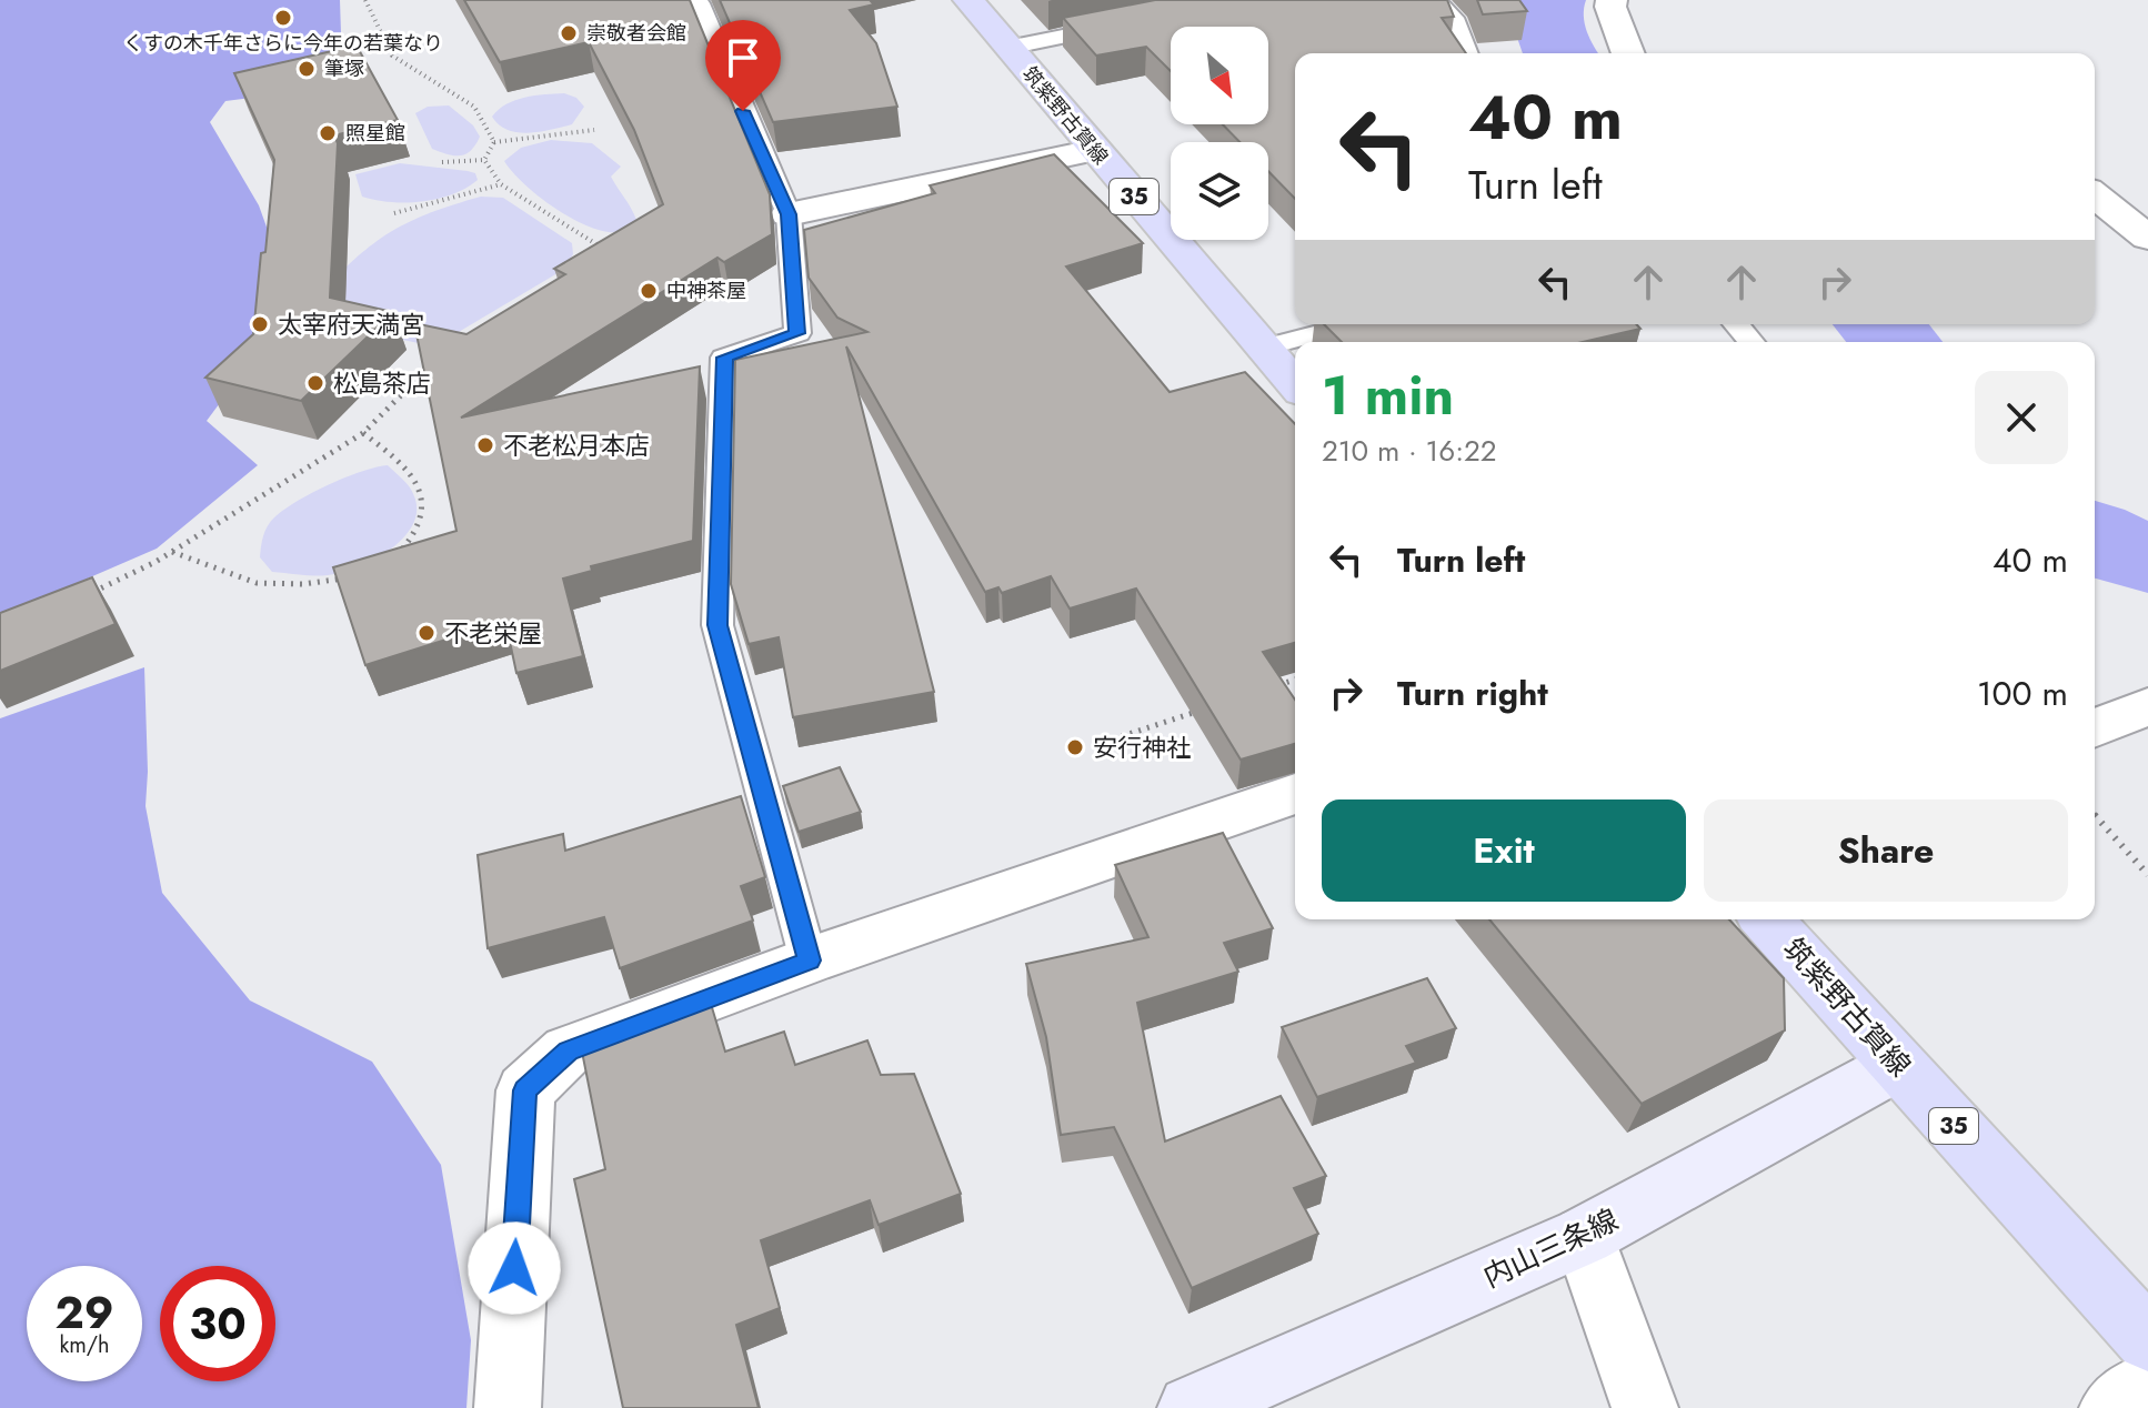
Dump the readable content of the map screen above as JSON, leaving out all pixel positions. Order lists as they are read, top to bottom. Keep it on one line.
{"streets":{"main road":["筑紫野古賀線","35","内山三条線"]},"crossings":[["筑紫野古賀線","内山三条線"]],"places":["くすの木千年さらに今年の若葉なり","崇敬者会館","筆塚","照星館","中神茶屋","太宰府天満宮","松島茶店","不老松月本店","不老栄屋","安行神社"],"north":"bottom right","page":{"turn":["40 m","Turn left"],"heading":["1 min","210 m · 16:22"],"list":[{"name":"Turn left","value":"40 m"},{"name":"Turn right","value":"100 m"}],"buttons":["Exit","Share"],"speed":"29 km/h","limit":"30"}}
